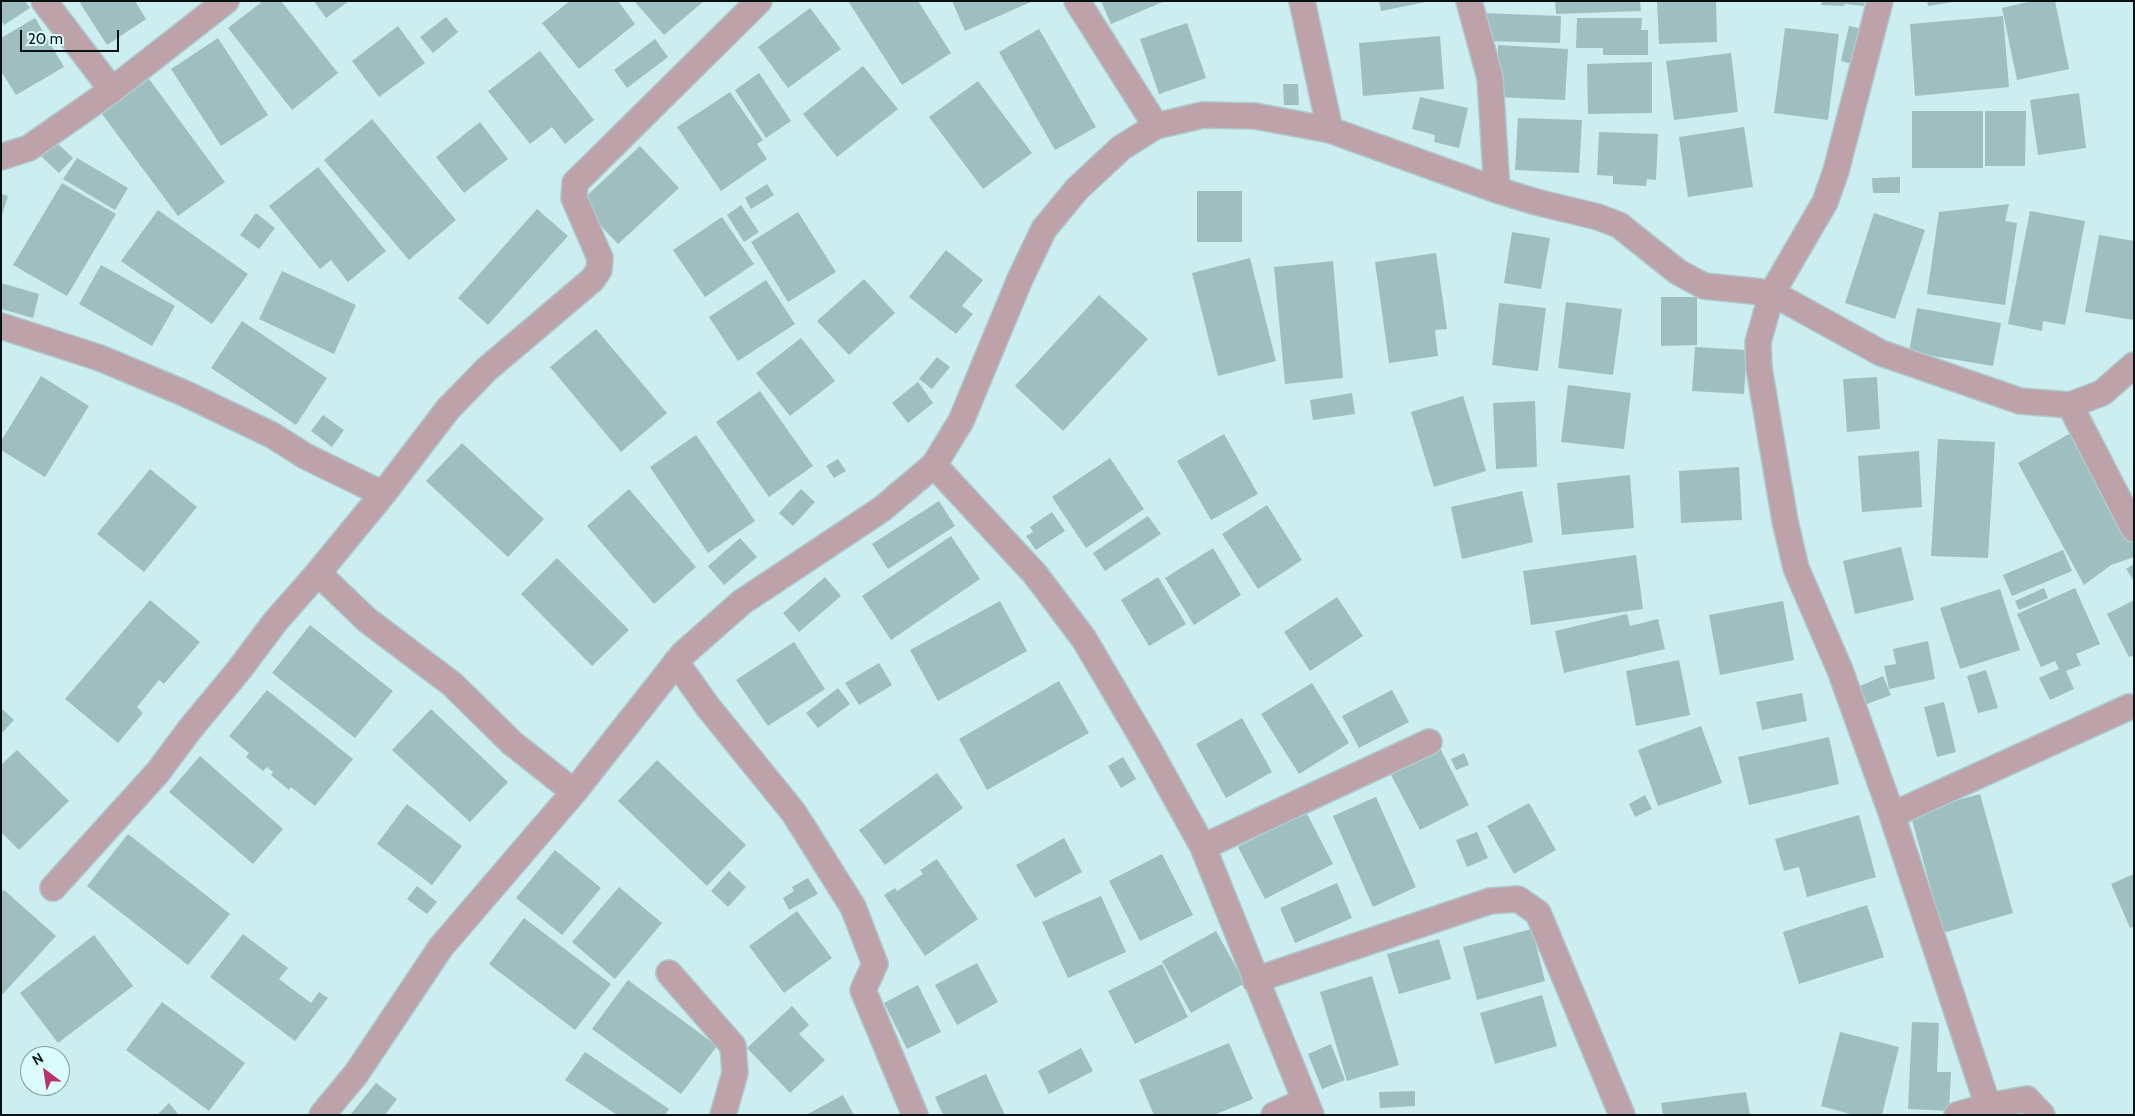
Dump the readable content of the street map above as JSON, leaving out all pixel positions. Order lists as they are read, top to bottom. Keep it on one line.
{"scale_bar":"20 m","north":"top left"}
